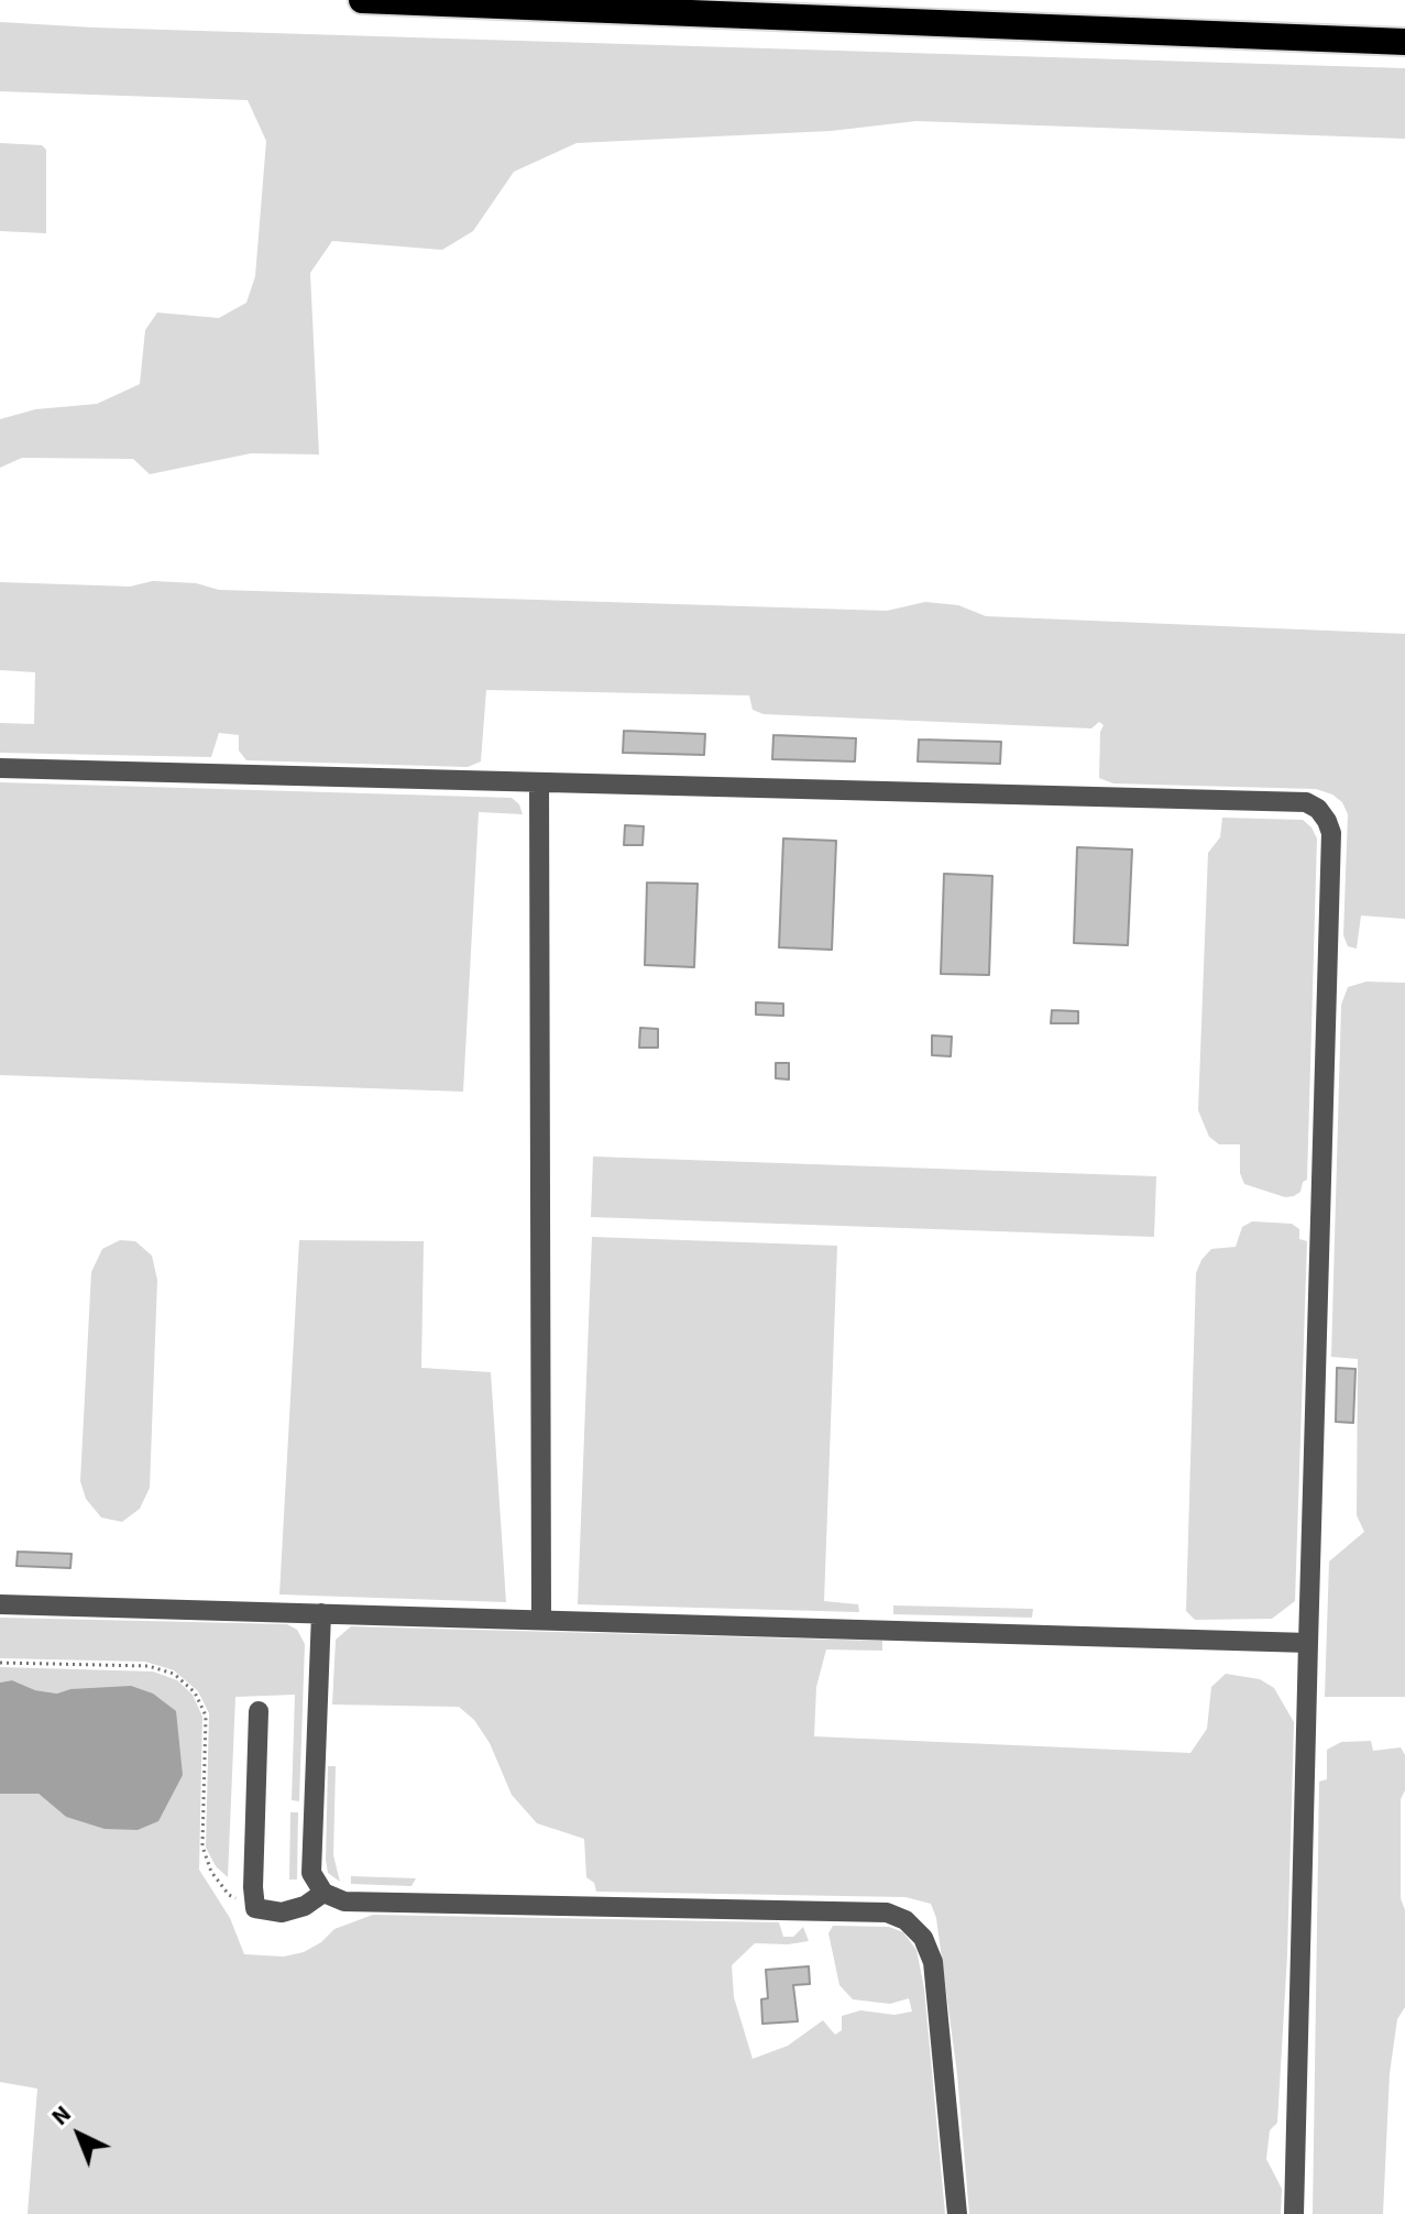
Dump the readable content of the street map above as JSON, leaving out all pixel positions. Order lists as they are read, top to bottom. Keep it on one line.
{"north":"top left"}
